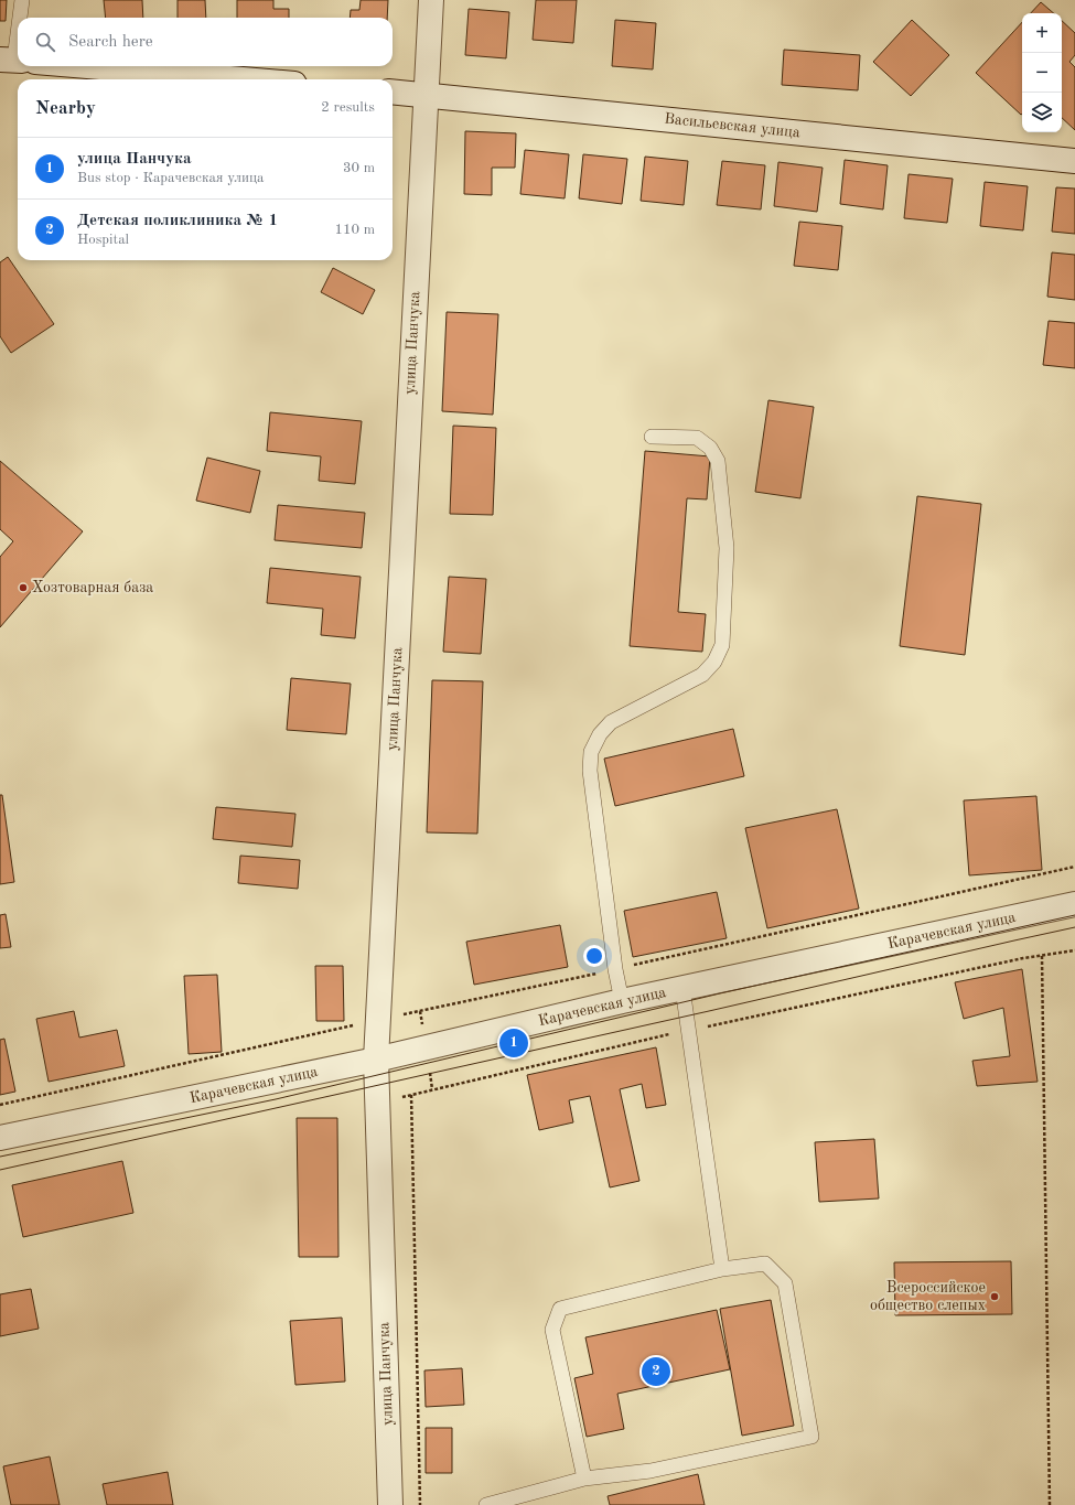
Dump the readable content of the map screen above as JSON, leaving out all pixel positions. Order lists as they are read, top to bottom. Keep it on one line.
{"streets":{"street":["Васильевская улица","улица Панчука","Карачевская улица"]},"crossings":[["Васильевская улица","улица Панчука"],["улица Панчука","Карачевская улица"]],"places":["Хозтоварная база","Всероссийское общество слепых"],"page":{"map_buttons":["+","−"],"search":"Search here","heading":["Nearby","2 results"],"list":[{"mark":"1","name":"улица Панчука","note":"Bus stop · Карачевская улица","value":"30 m"},{"mark":"2","name":"Детская поликлиника № 1","note":"Hospital","value":"110 m"}],"pins":["1","2"]}}
